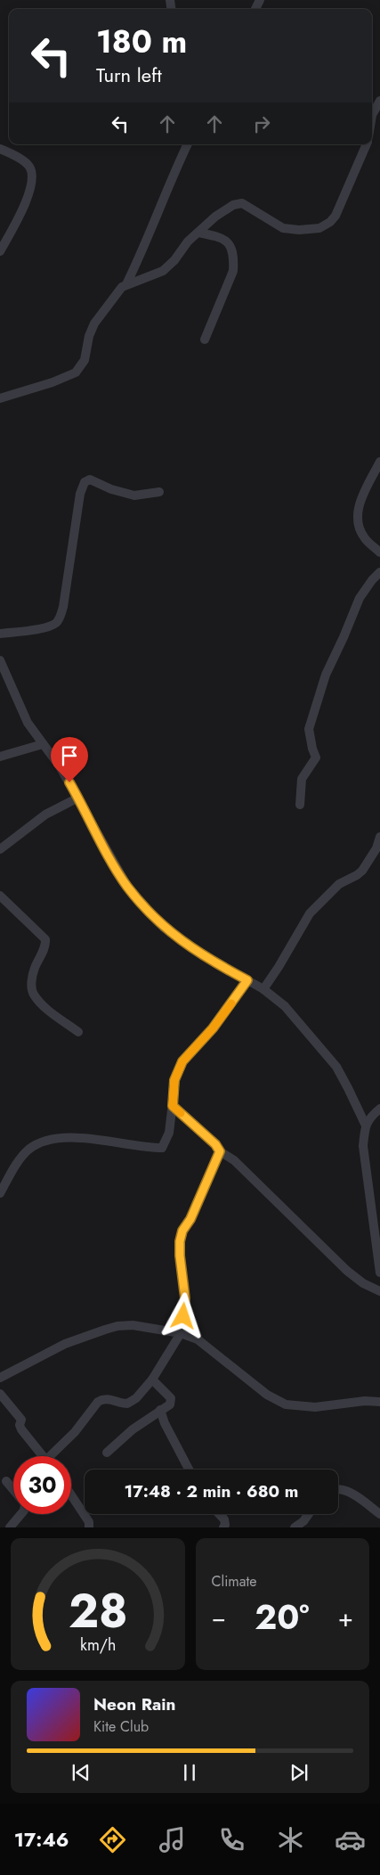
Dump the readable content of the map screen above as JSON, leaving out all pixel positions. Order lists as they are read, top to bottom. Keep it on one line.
{"page":{"turn":["180 m","Turn left"],"limit":"30","trip":"17:48 · 2 min · 680 m","tile":"Climate","heat":["−","20°","+"],"song":["Neon Rain","Kite Club"],"tabs":"17:46","gauge":["28","km/h"]}}
